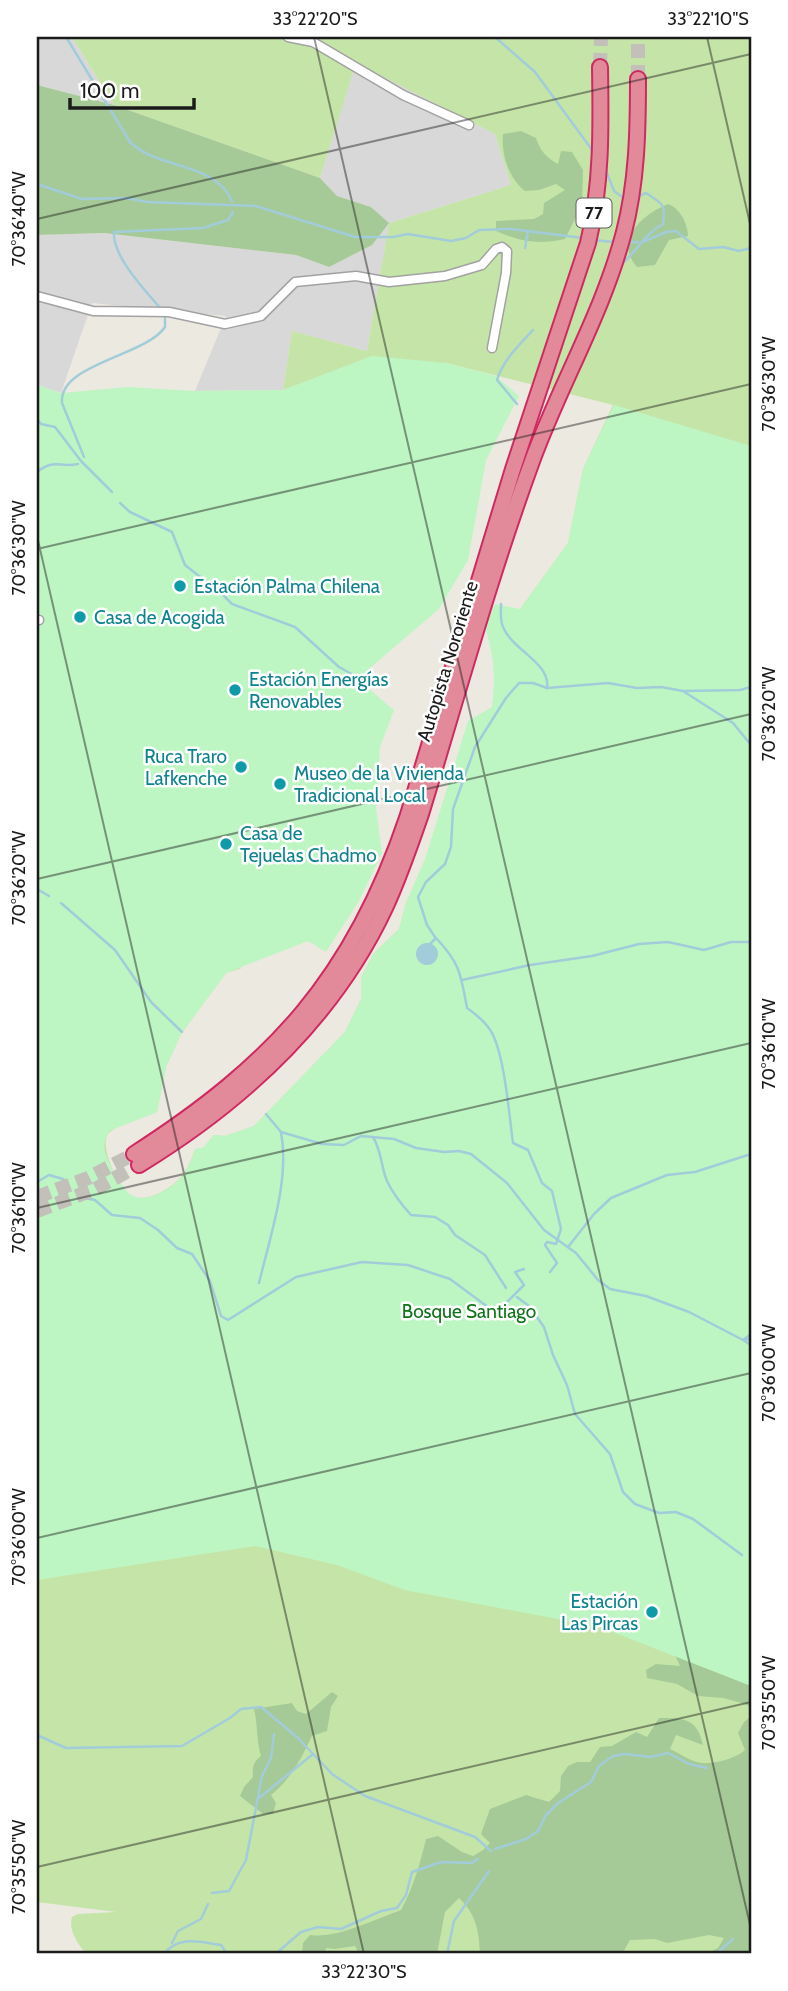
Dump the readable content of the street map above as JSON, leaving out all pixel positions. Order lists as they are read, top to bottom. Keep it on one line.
{"streets":{"highway":["77","Autopista Nororiente"]},"parks":["Bosque Santiago"],"places":["Estación Palma Chilena","Casa de Acogida","Estación Energías Renovables","Ruca Traro Lafkenche","Museo de la Vivienda Tradicional Local","Casa de Tejuelas Chadmo","Estación Las Pircas"],"scale_bar":"100 m","coordinates":["33°22'20\"S","33°22'10\"S","70°36'40\"W","70°36'30\"W","70°36'20\"W","70°36'10\"W","70°36'00\"W","70°35'50\"W","33°22'30\"S"]}
